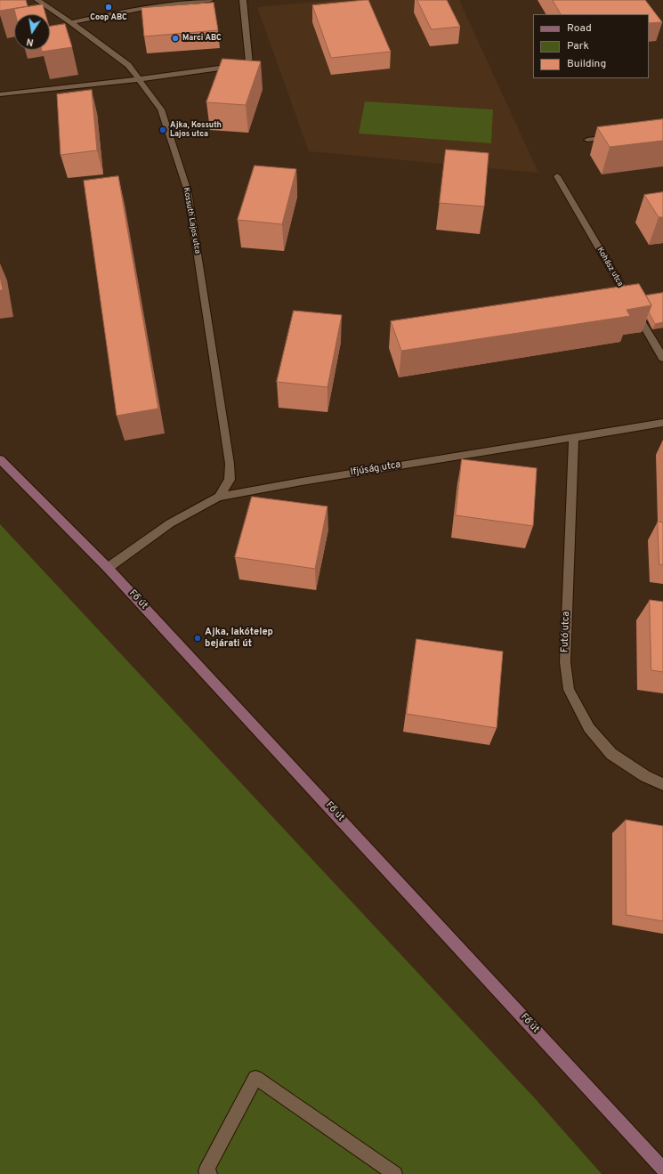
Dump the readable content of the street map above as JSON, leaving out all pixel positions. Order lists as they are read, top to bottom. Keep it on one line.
{"streets":{"main road":["Fő út"],"street":["Kossuth Lajos utca","Kohász utca","Ifjúság utca","Futó utca"]},"crossings":[["Kossuth Lajos utca","Ifjúság utca"],["Ifjúság utca","Fő út"],["Ifjúság utca","Futó utca"]],"places":["Coop ABC","Marci ABC","Ajka, Kossuth Lajos utca","Ajka, lakótelep bejárati út"],"legend":["Road","Park","Building"],"north":"bottom"}
